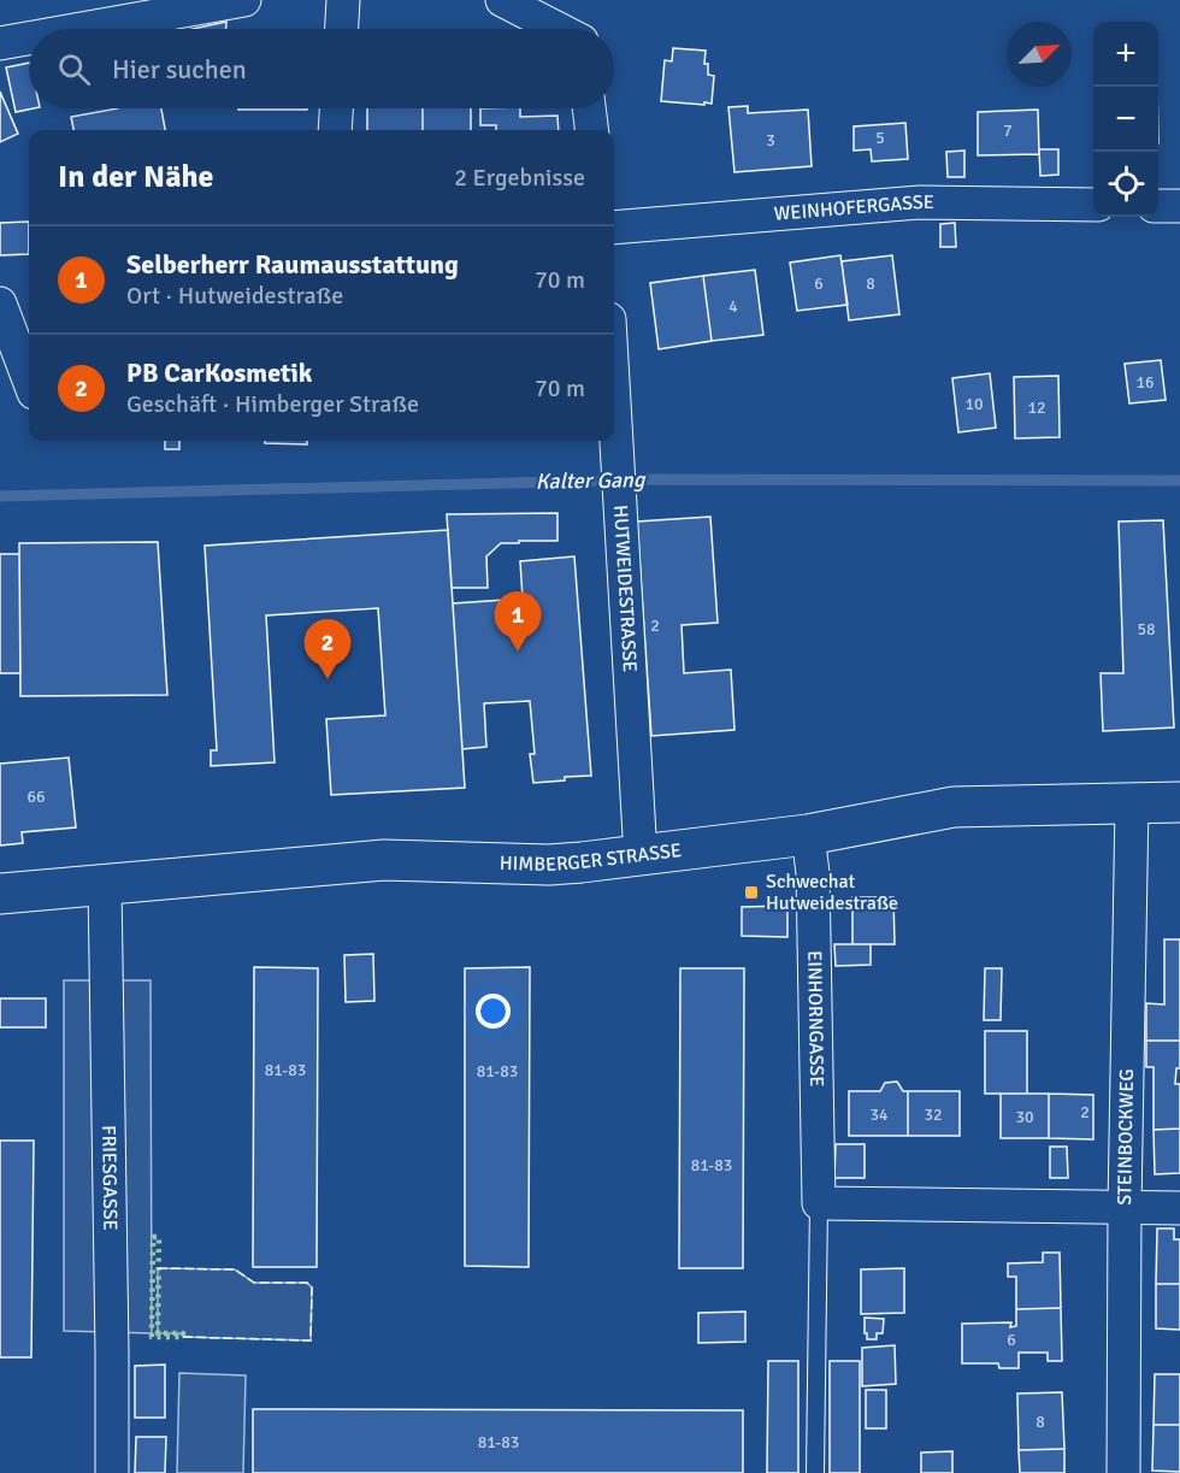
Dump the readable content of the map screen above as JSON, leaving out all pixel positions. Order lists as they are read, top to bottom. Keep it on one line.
{"streets":{"main road":["HIMBERGER STRASSE"],"street":["WEINHOFERGASSE","HUTWEIDESTRASSE","EINHORNGASSE","STEINBOCKWEG","FRIESGASSE"]},"crossings":[["HUTWEIDESTRASSE","HIMBERGER STRASSE"],["HIMBERGER STRASSE","EINHORNGASSE"],["HIMBERGER STRASSE","STEINBOCKWEG"],["HIMBERGER STRASSE","FRIESGASSE"]],"water":["Kalter Gang"],"places":{"transit":["Schwechat Hutweidestraße"]},"house_numbers":["7","5","3","6","8","4","16","10","12","2","58","66","81-83","81-83","2","34","32","30","81-83","6","8","81-83"],"north":"top right","page":{"map_buttons":["+","−"],"search":"Hier suchen","heading":["In der Nähe","2 Ergebnisse"],"list":[{"mark":"1","name":"Selberherr Raumausstattung","note":"Ort · Hutweidestraße","value":"70 m"},{"mark":"2","name":"PB CarKosmetik","note":"Geschäft · Himberger Straße","value":"70 m"}],"pins":["1","2"]}}
